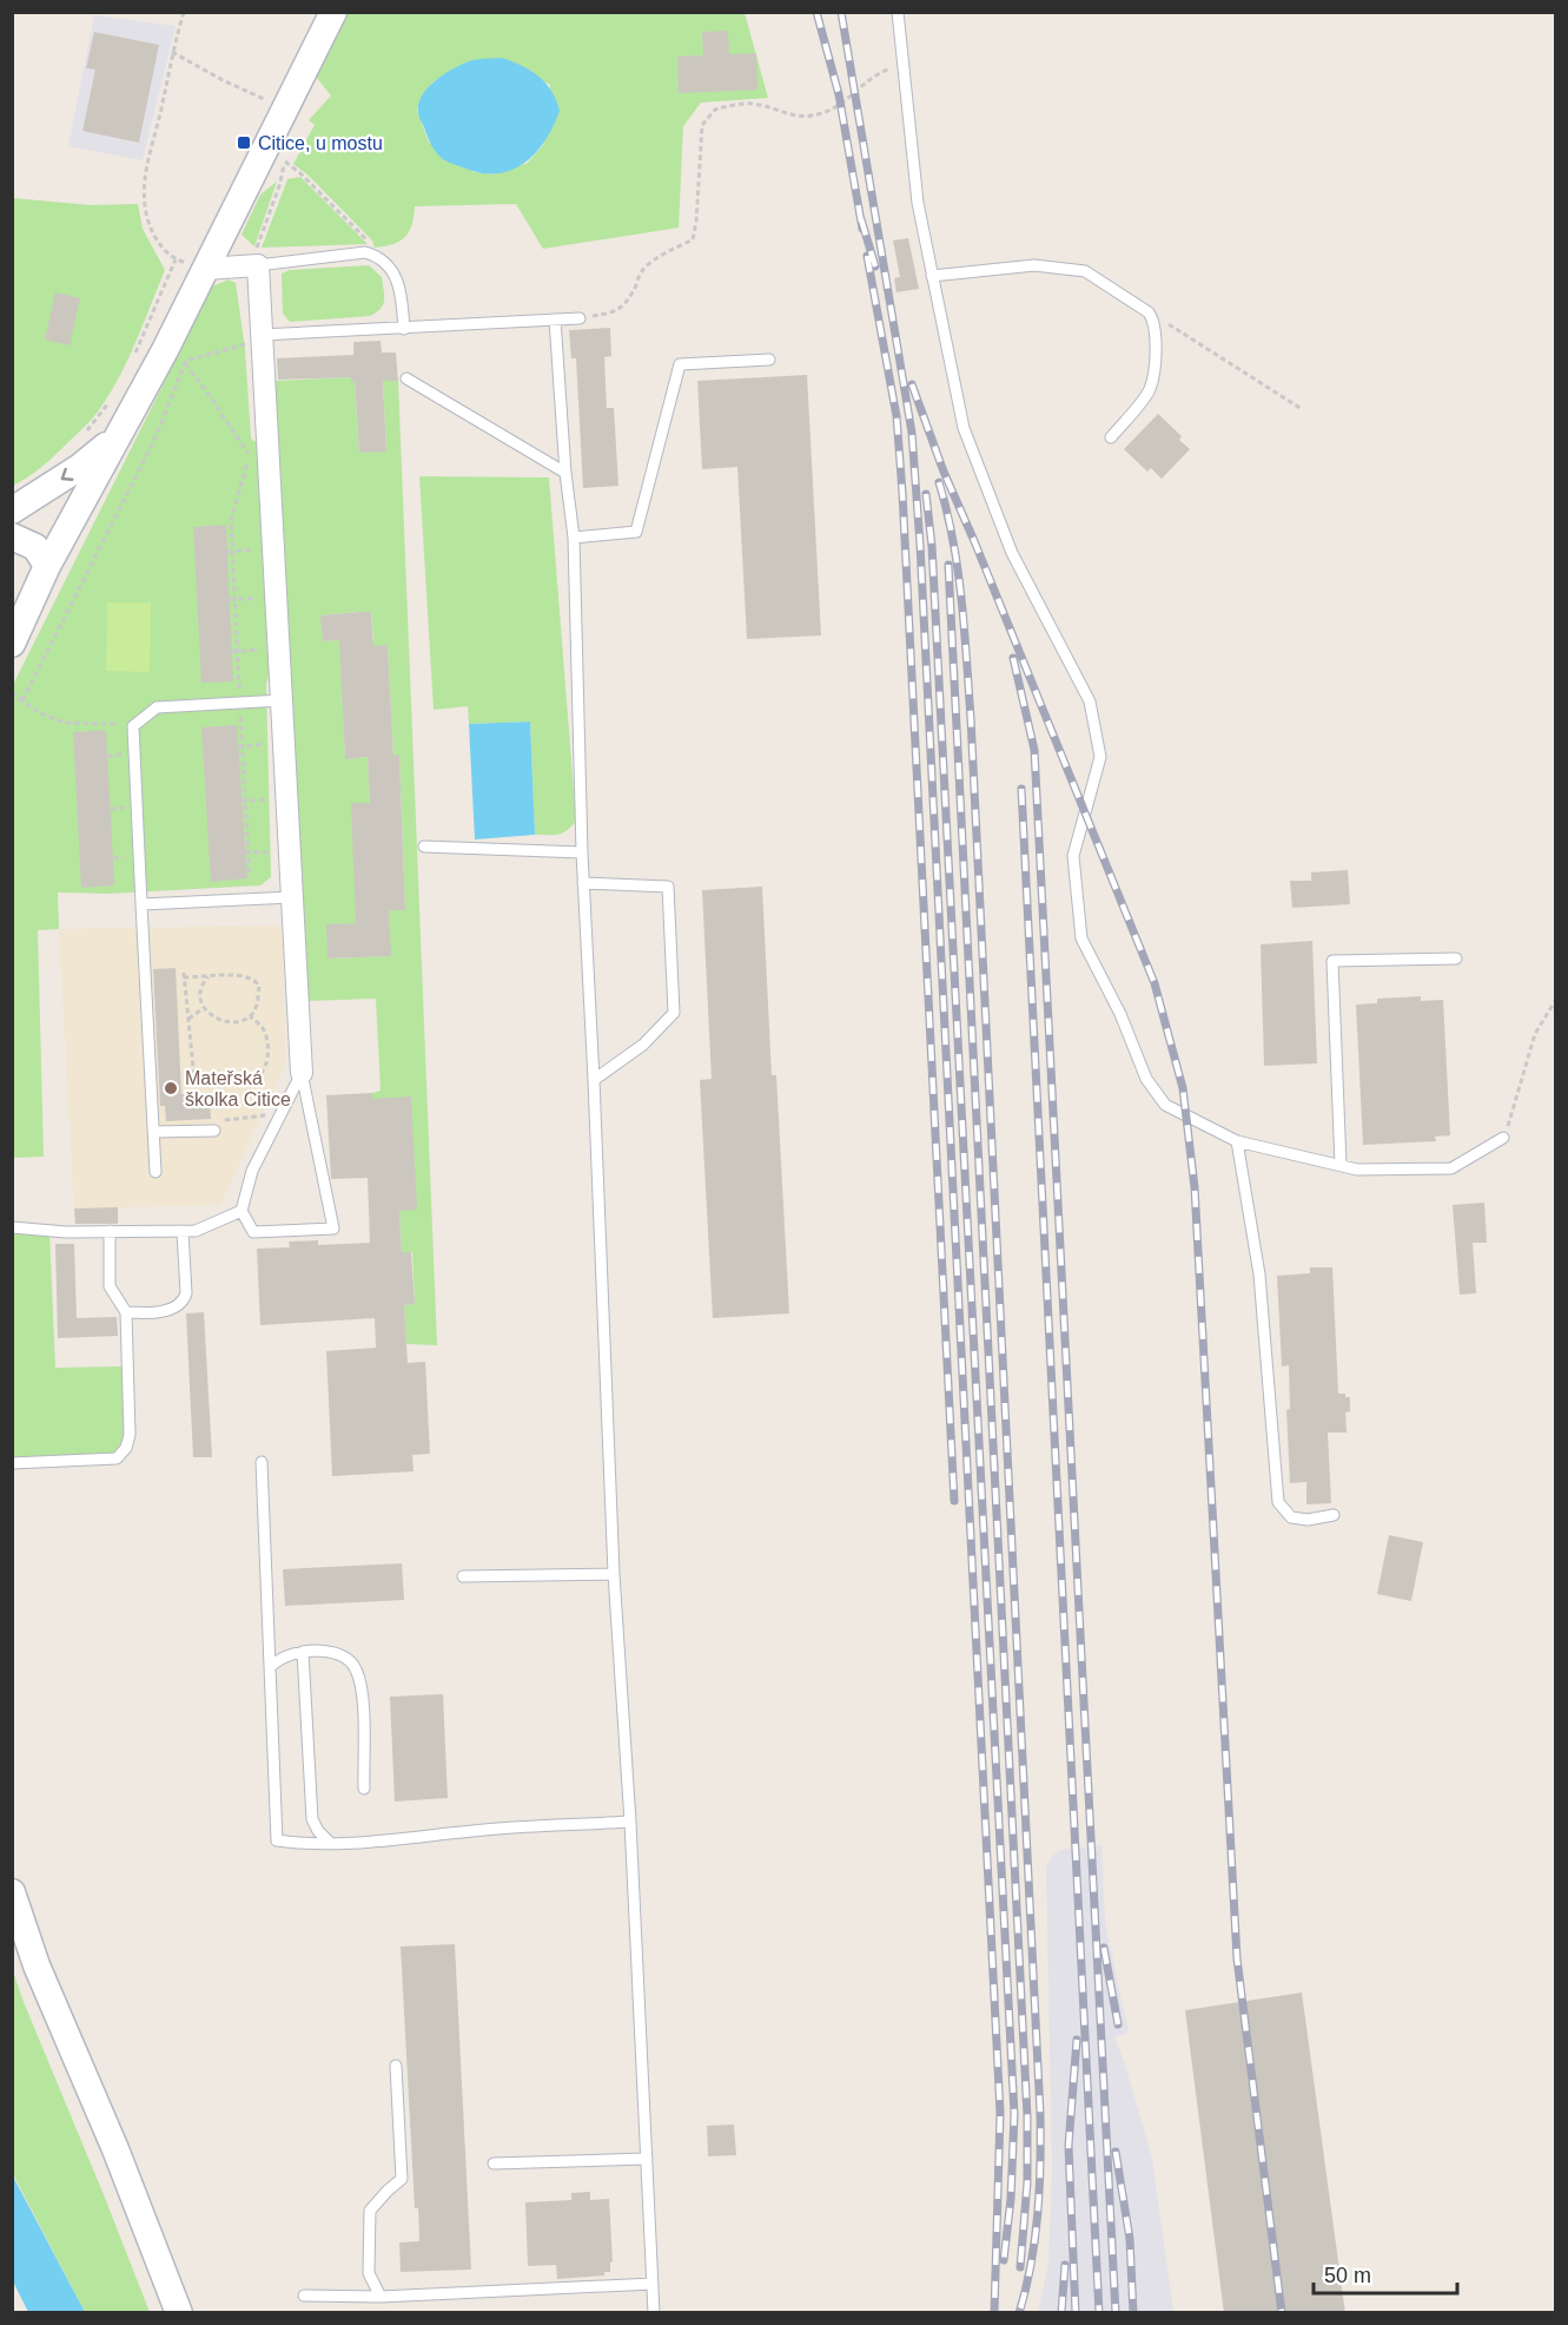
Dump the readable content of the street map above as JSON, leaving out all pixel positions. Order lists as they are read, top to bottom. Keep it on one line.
{"places":{"transit":["Citice, u mostu"],"other":["Mateřská školka Citice"]},"scale_bar":"50 m"}
